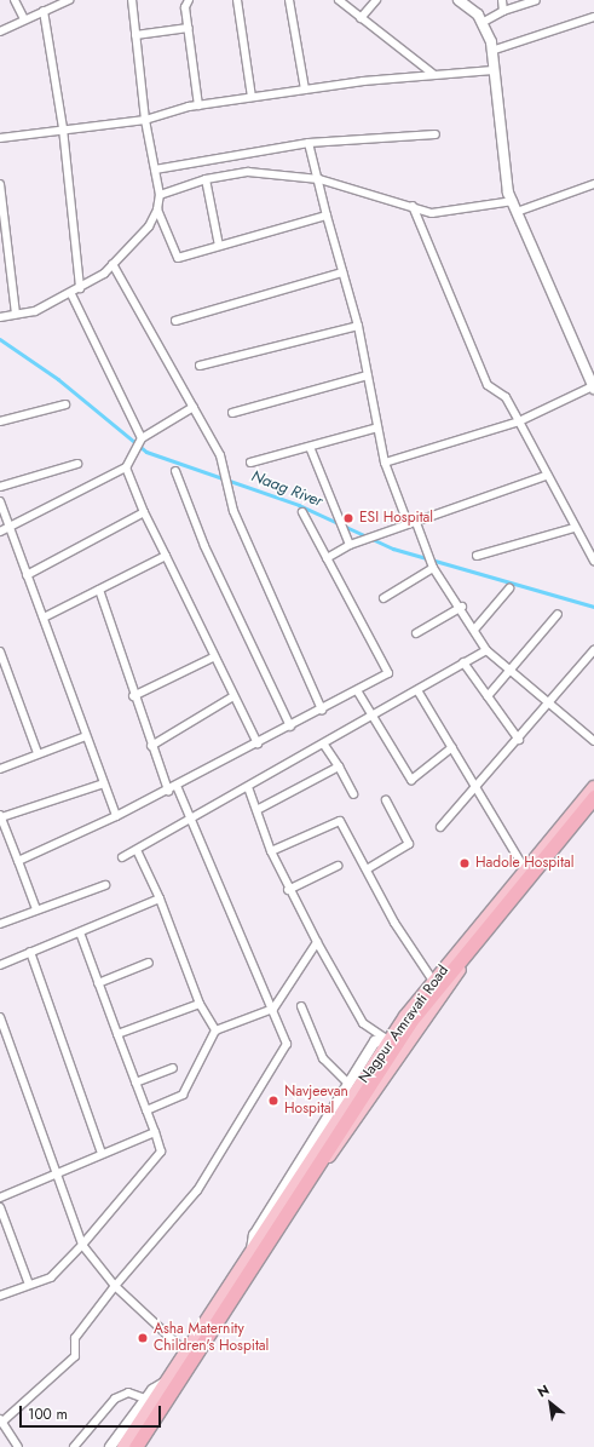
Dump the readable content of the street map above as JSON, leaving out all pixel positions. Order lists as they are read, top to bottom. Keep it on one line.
{"streets":{"main road":["Nagpur Amravati Road"]},"water":["Naag River"],"places":["ESI Hospital","Hadole Hospital","Navjeevan Hospital","Asha Maternity Children's Hospital"],"scale_bar":"100 m","north":"top left"}
